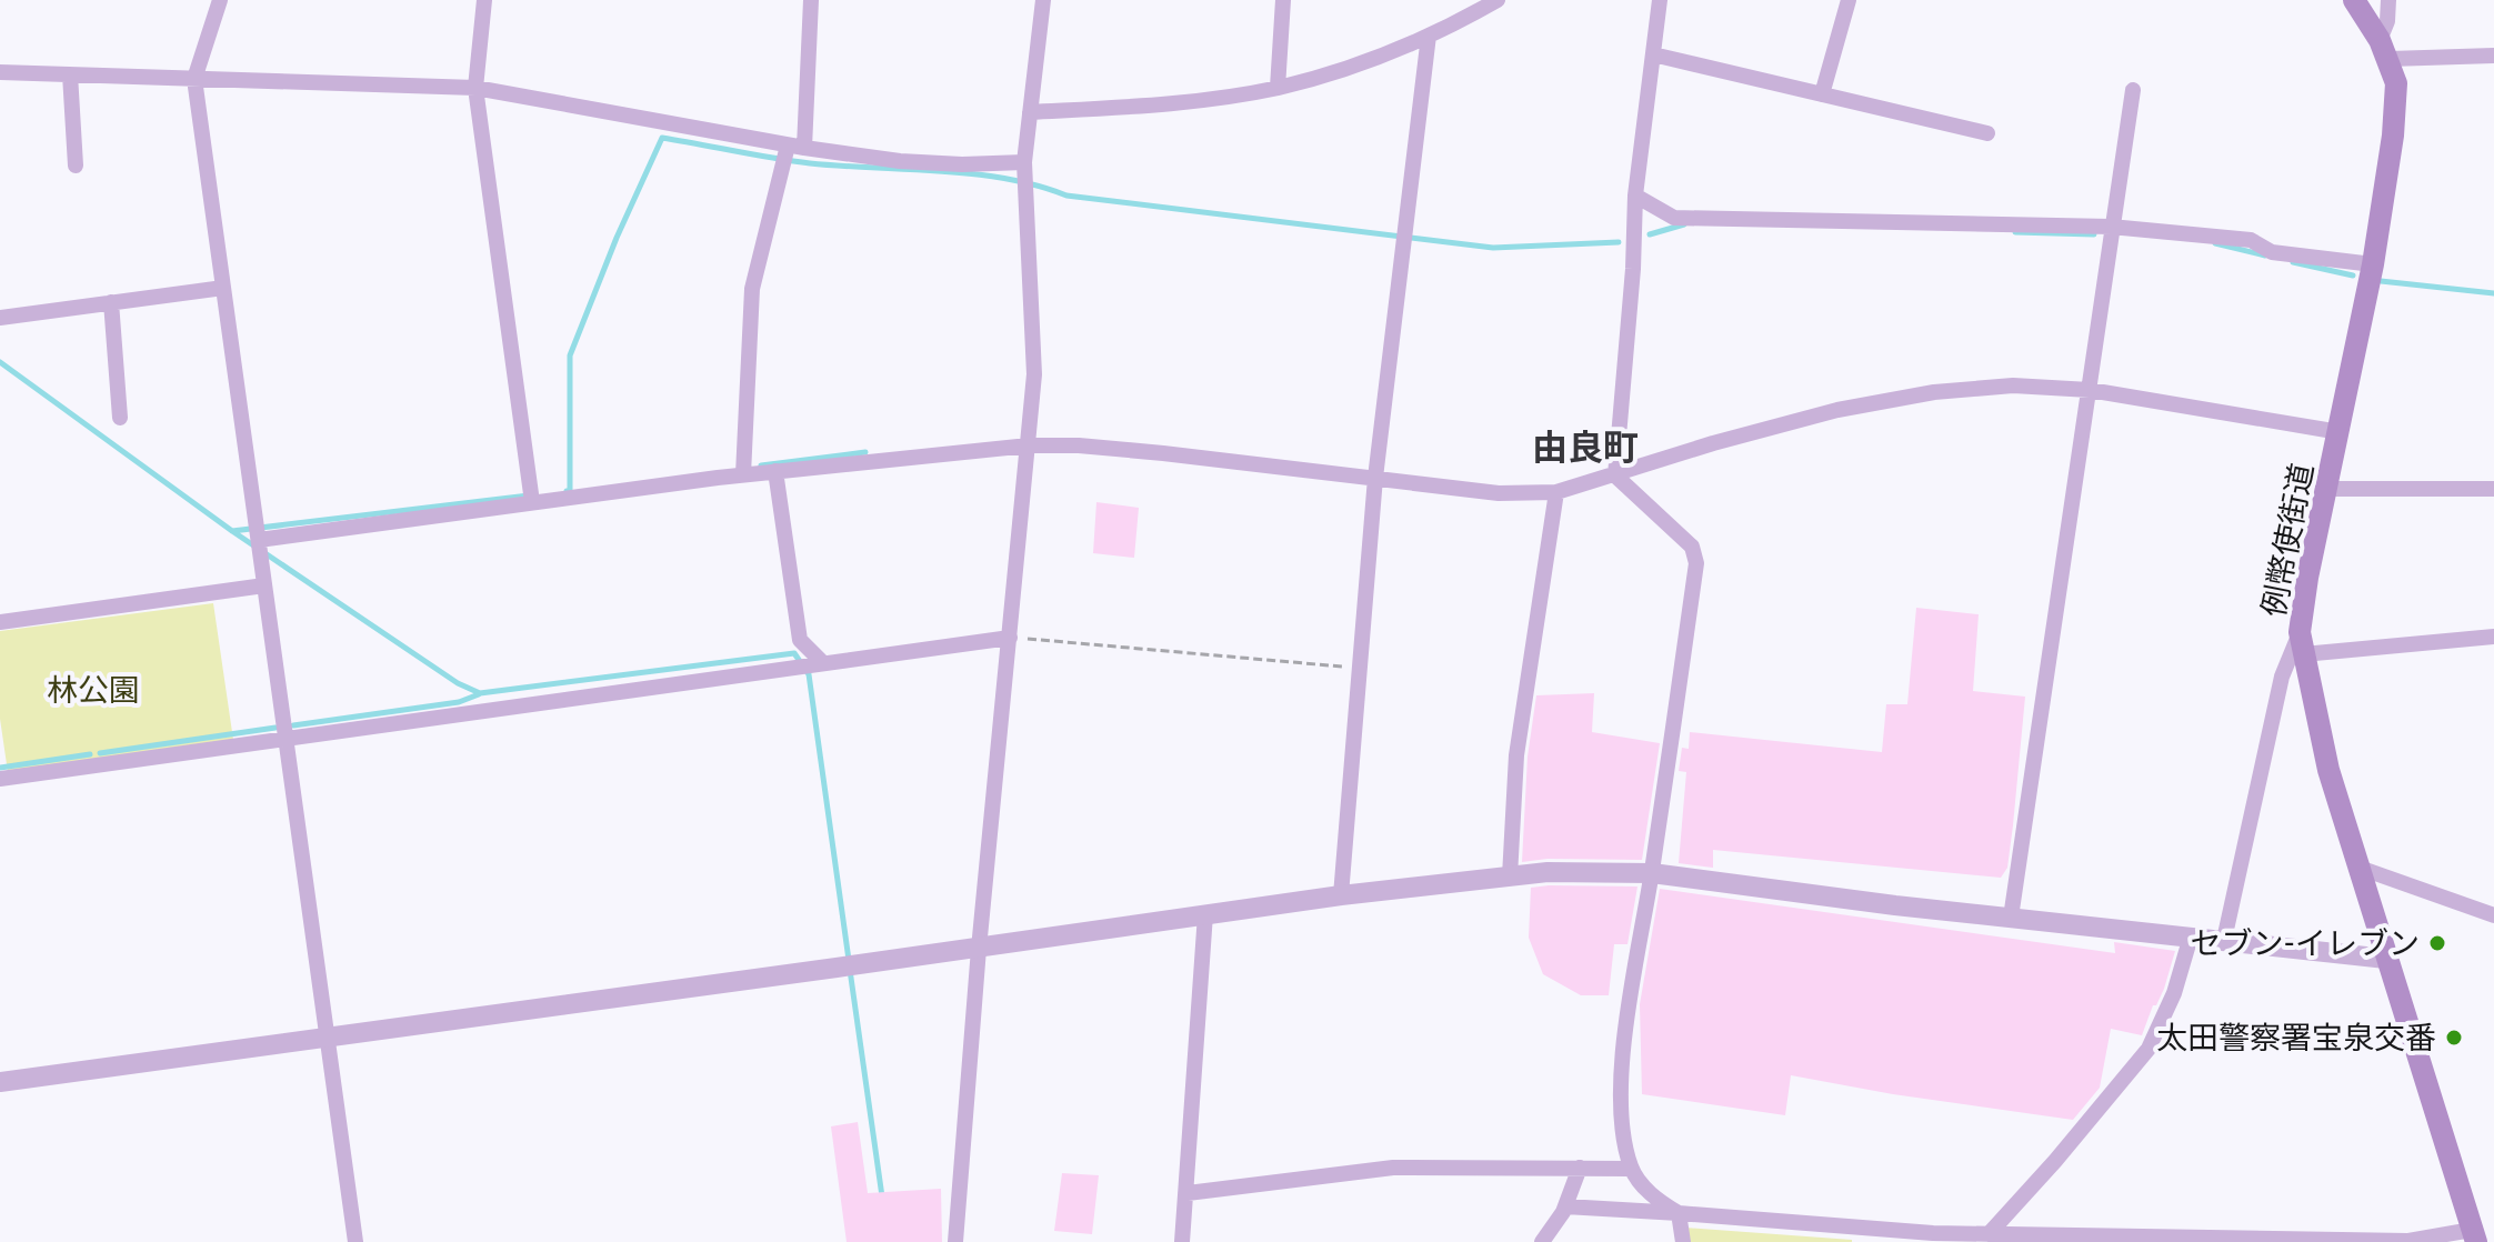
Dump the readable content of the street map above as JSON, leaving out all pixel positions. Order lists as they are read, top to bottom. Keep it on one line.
{"streets":{"main road":["例幣使街道"]},"districts":["由良町"],"parks":["林公園"],"places":["セブン-イレブン","太田警察署宝泉交番"]}
